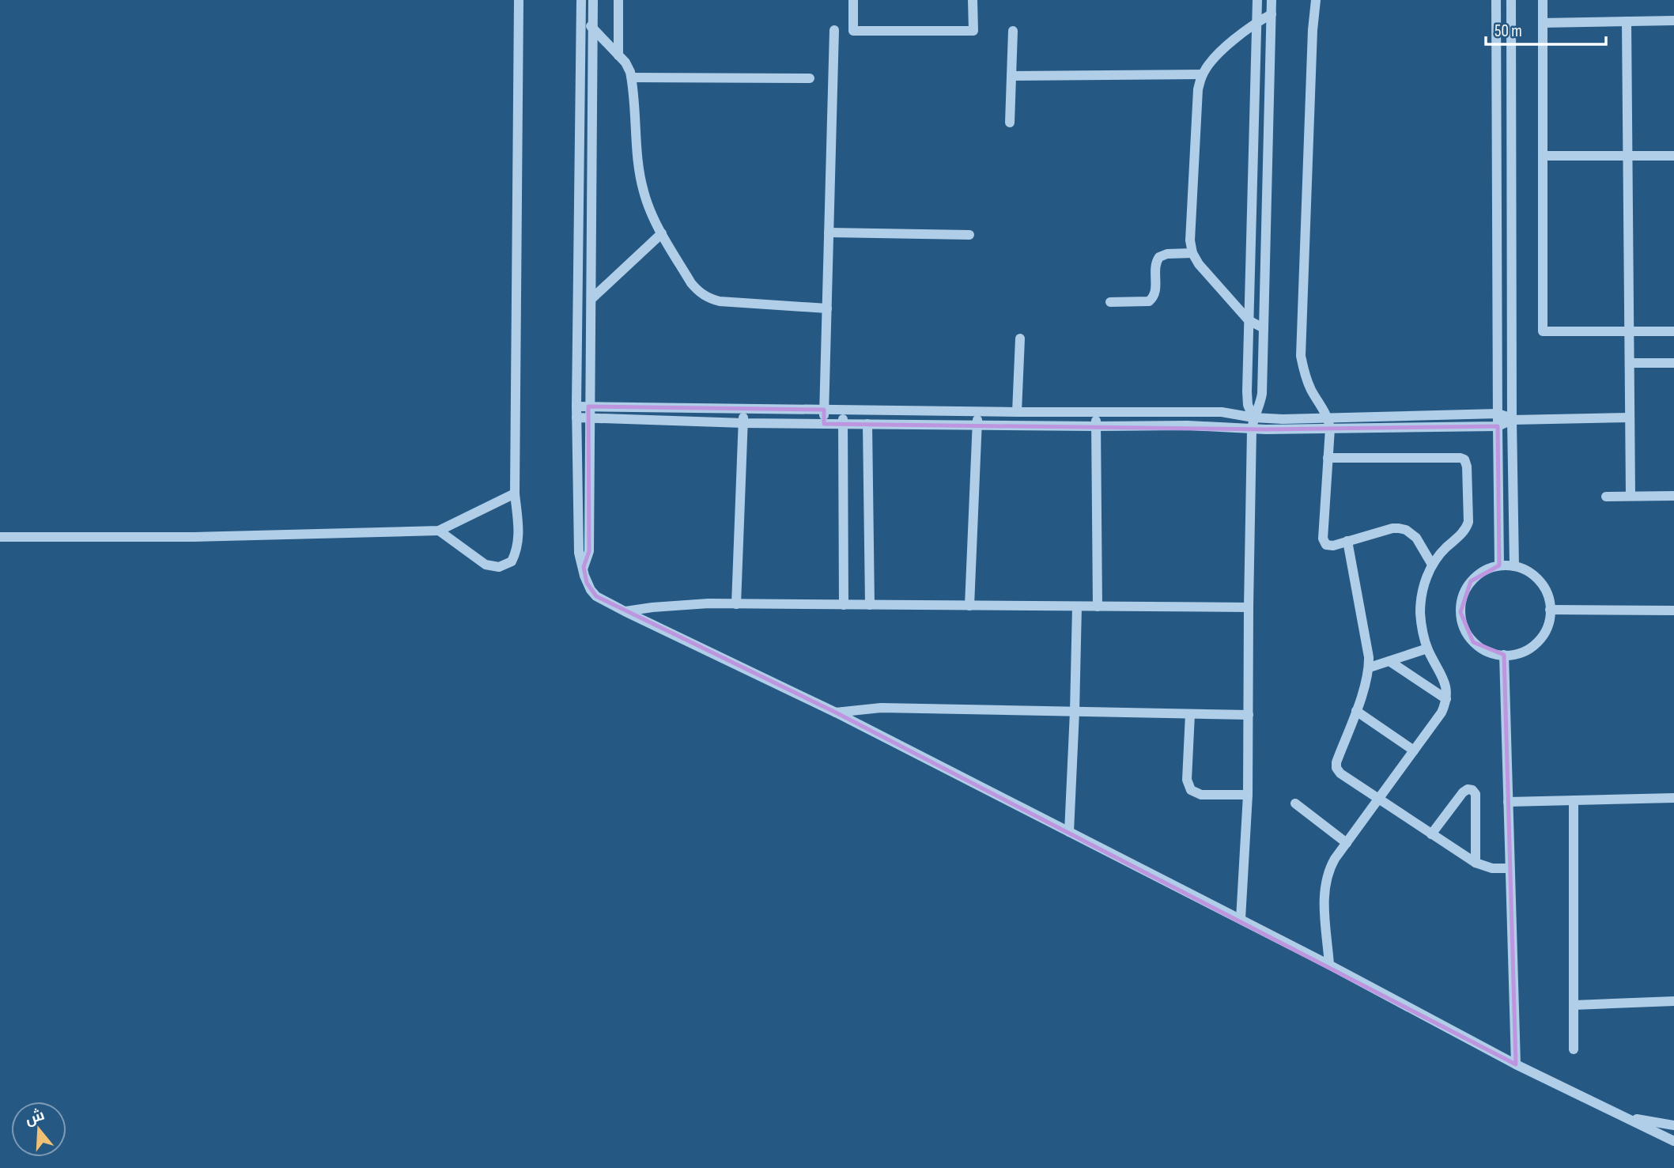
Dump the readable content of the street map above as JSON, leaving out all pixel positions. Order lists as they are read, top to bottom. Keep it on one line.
{"scale_bar":"50 m","north":"top"}
